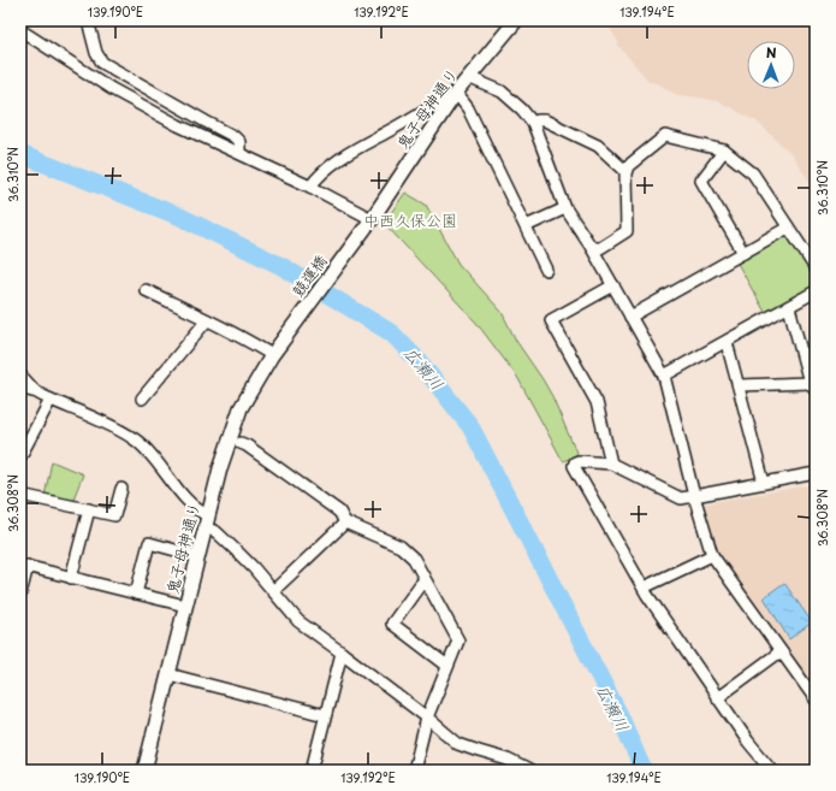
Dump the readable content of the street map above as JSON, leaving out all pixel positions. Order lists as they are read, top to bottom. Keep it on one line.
{"streets":{"street":["鬼子母神通り","競運橋"]},"crossings":[["鬼子母神通り","競運橋"]],"water":["広瀬川"],"parks":["中西久保公園"],"north":"top","coordinates":["139.190°E","139.192°E","139.194°E","36.310°N","36.308°N"]}
